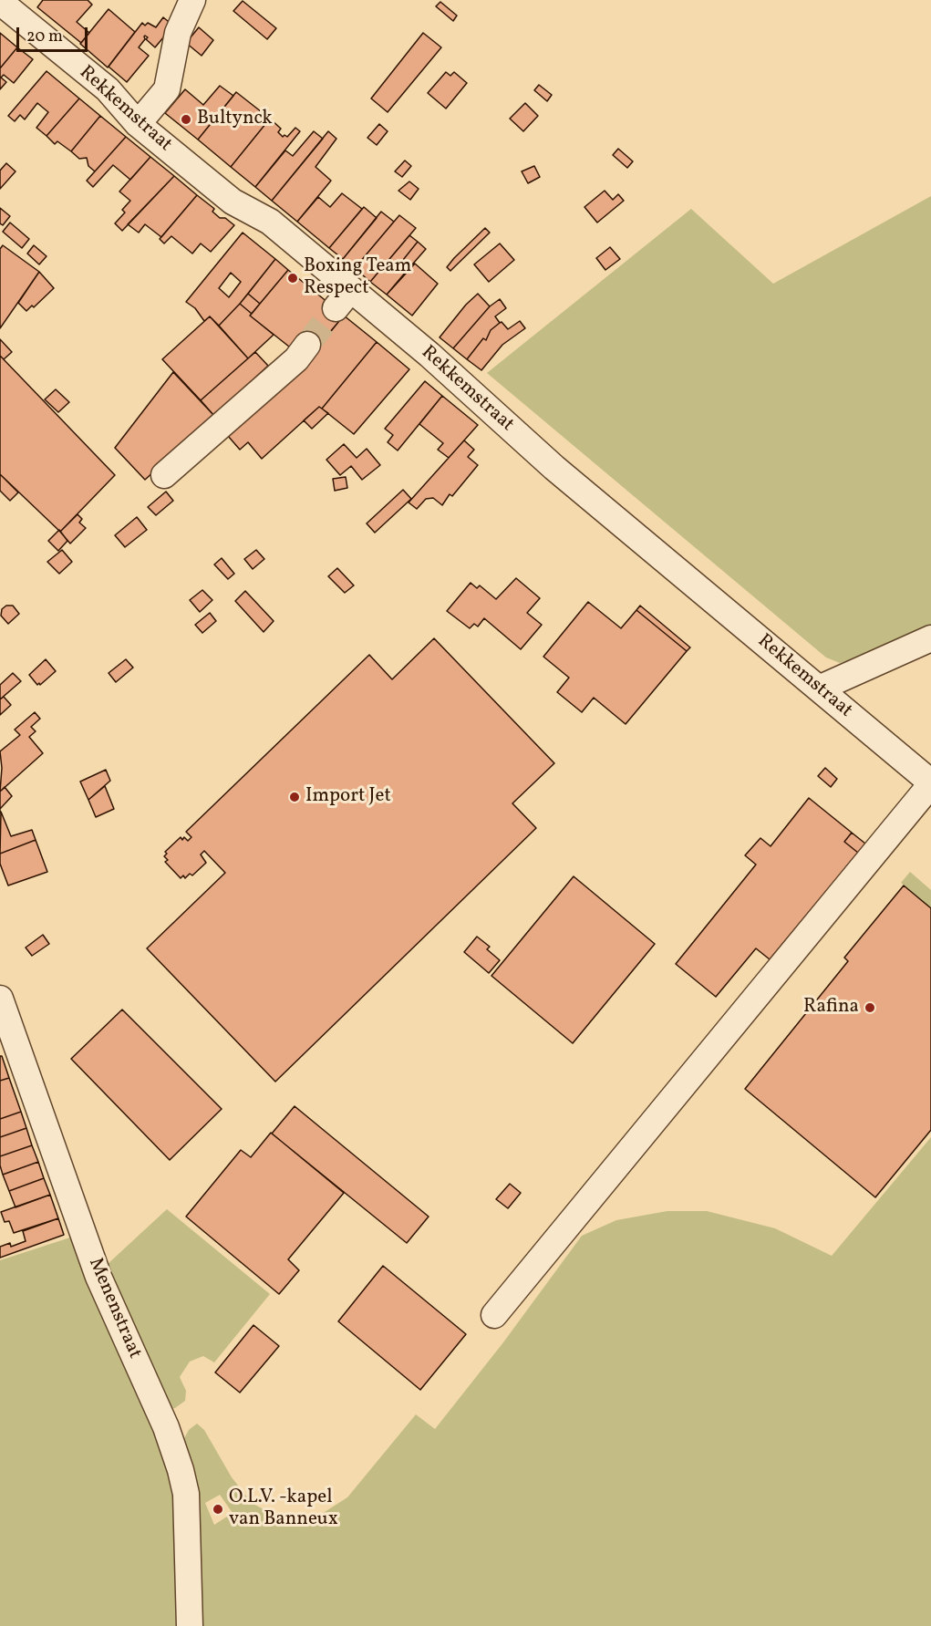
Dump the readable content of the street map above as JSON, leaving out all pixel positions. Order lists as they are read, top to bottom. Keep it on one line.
{"streets":{"street":["Rekkemstraat","Menenstraat"]},"places":["Bultynck","Boxing Team Respect","Import Jet","Rafina","O.L.V. -kapel van Banneux"],"scale_bar":"20 m"}
